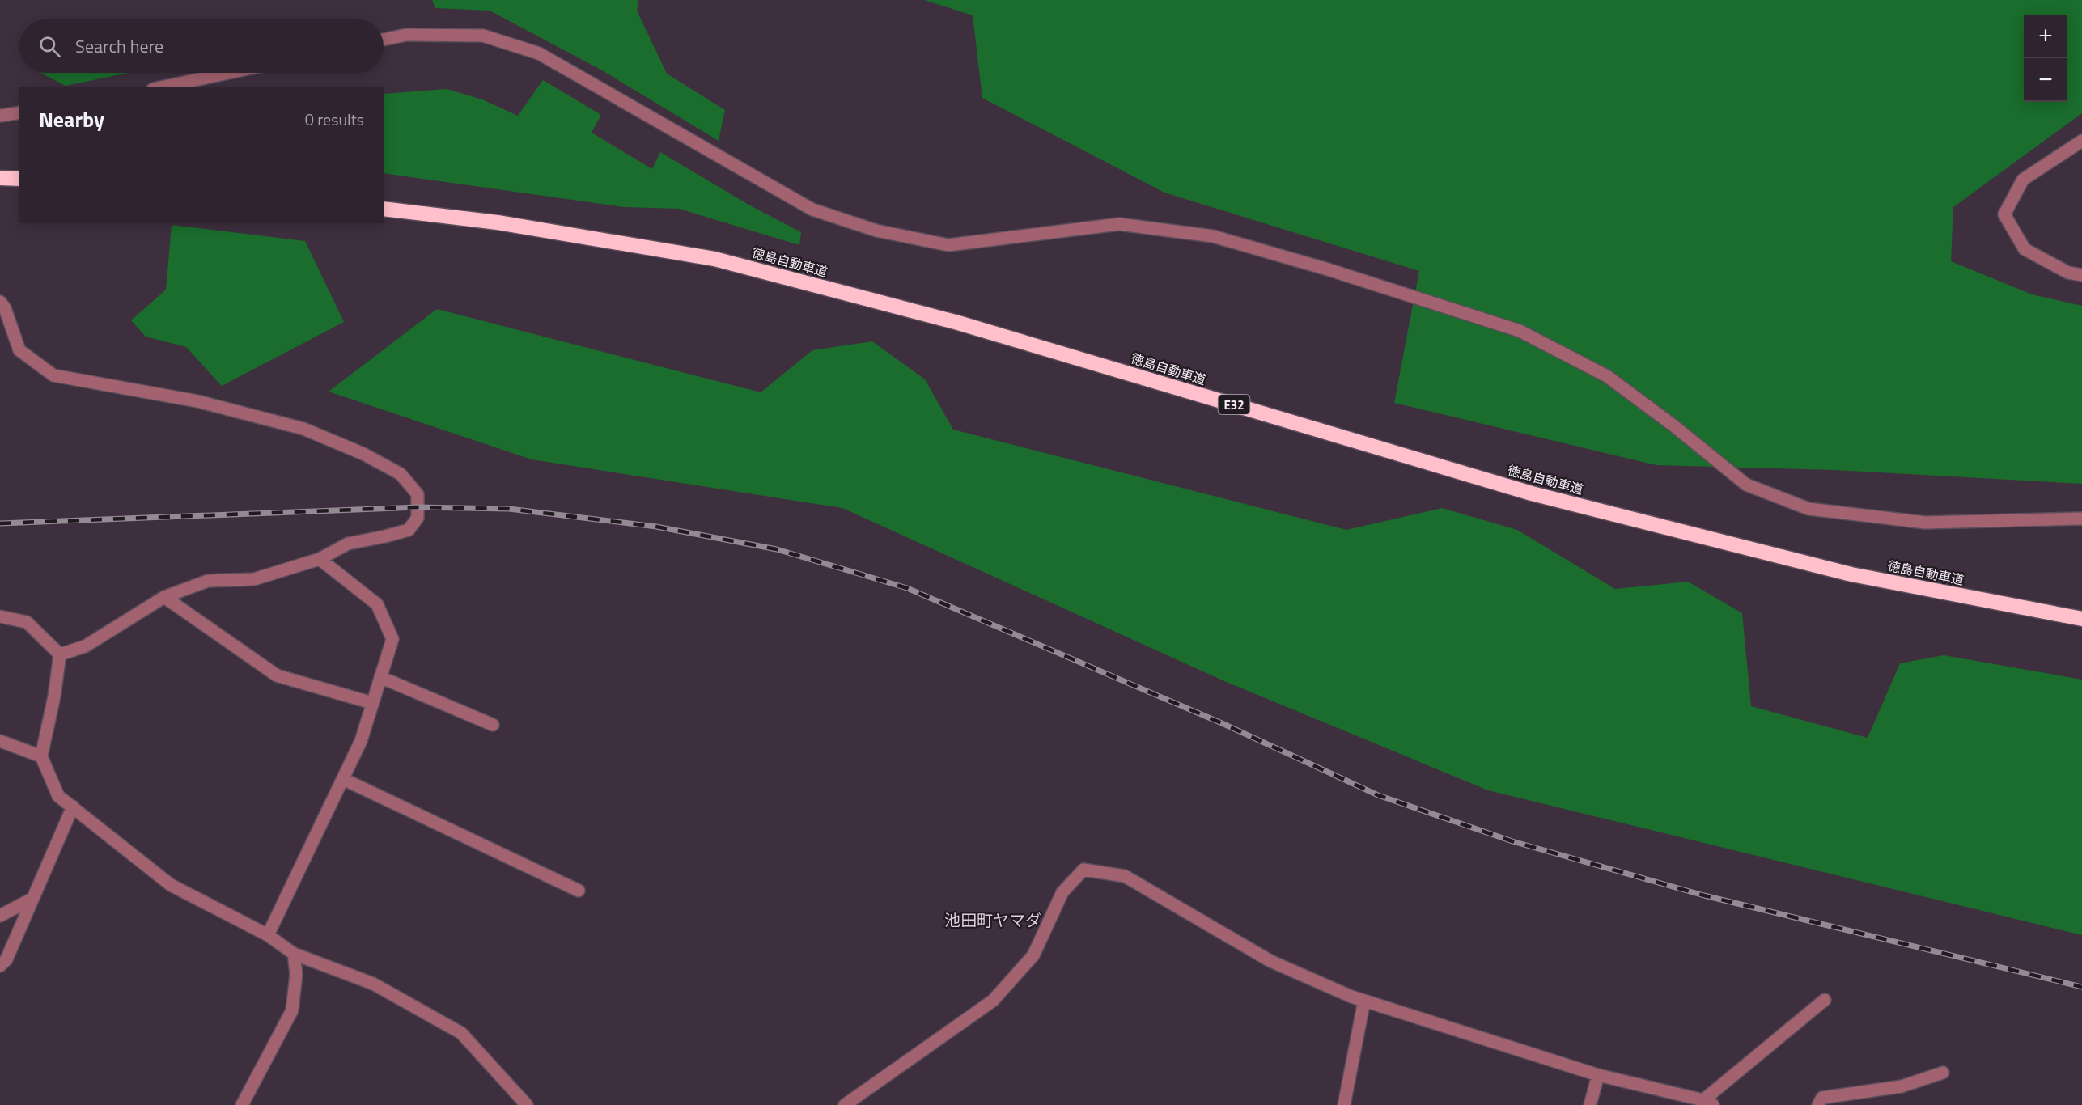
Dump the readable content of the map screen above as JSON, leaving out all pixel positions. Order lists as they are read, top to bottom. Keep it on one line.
{"streets":{"highway":["徳島自動車道","E32"]},"districts":["池田町ヤマダ"],"page":{"map_buttons":["+","−"],"search":"Search here","heading":["Nearby","0 results"]}}
